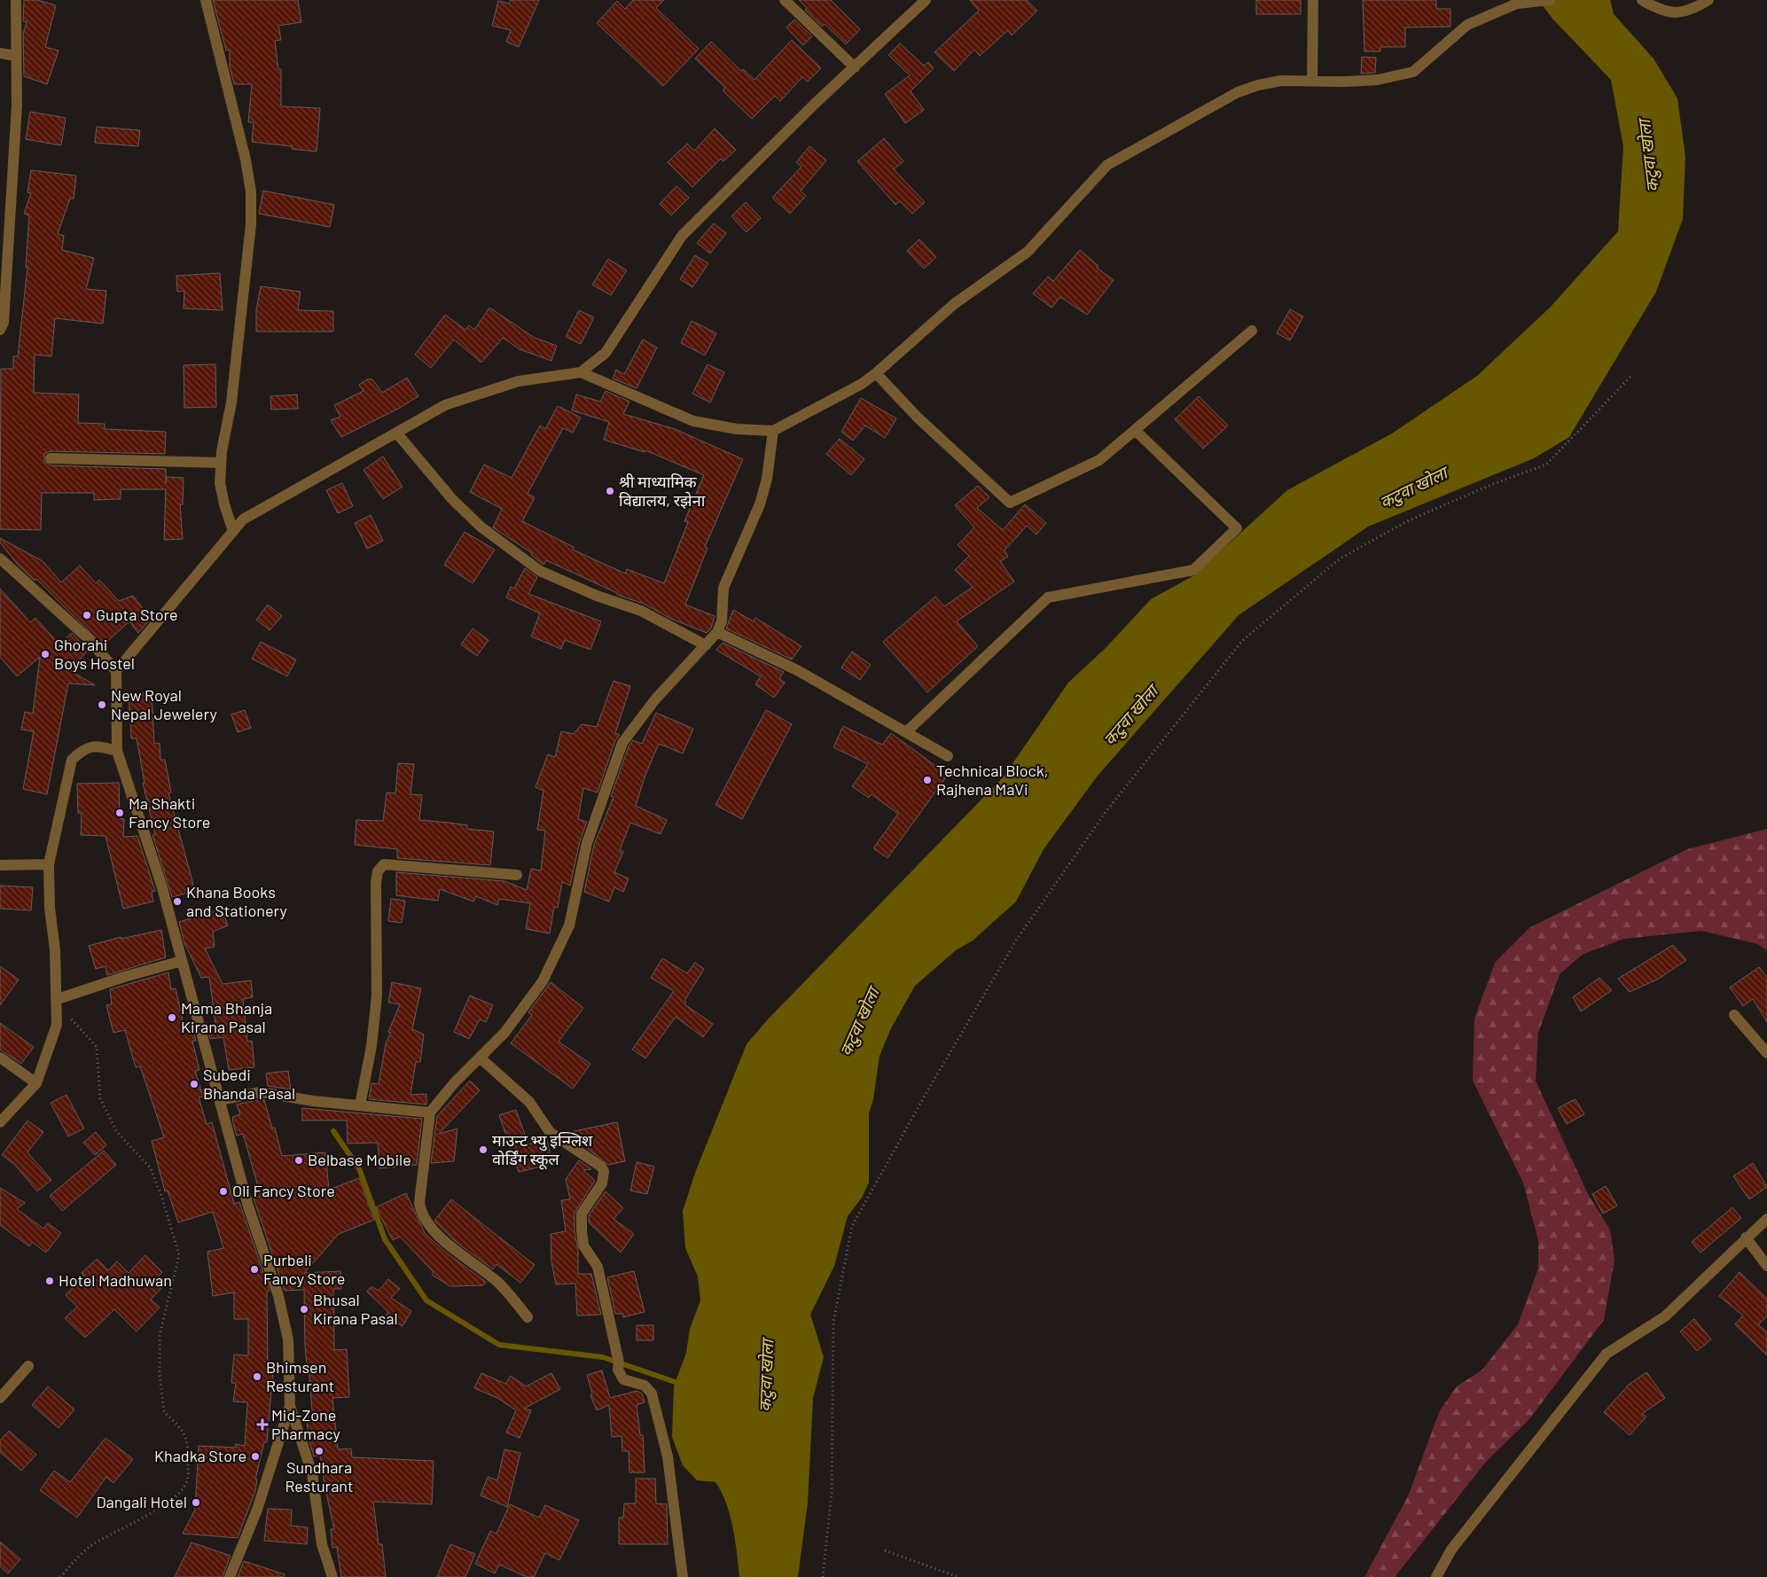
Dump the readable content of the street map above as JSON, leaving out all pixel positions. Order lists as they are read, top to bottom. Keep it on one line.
{"water":["कटुवा खोला"],"places":{"other":["श्री माध्यामिक विद्यालय, रझेना","Gupta Store","Ghorahi Boys Hostel","New Royal Nepal Jewelery","Technical Block, Rajhena MaVi","Ma Shakti Fancy Store","Khana Books and Stationery","Mama Bhanja Kirana Pasal","Subedi Bhanda Pasal","माउन्ट भ्यु इन्ग्लिश वोर्डिंग स्कूल","Belbase Mobile","Oli Fancy Store","Purbeli Fancy Store","Hotel Madhuwan","Bhusal Kirana Pasal","Bhimsen Resturant","Sundhara Resturant","Khadka Store","Dangali Hotel"],"health":["Mid-Zone Pharmacy"]}}
